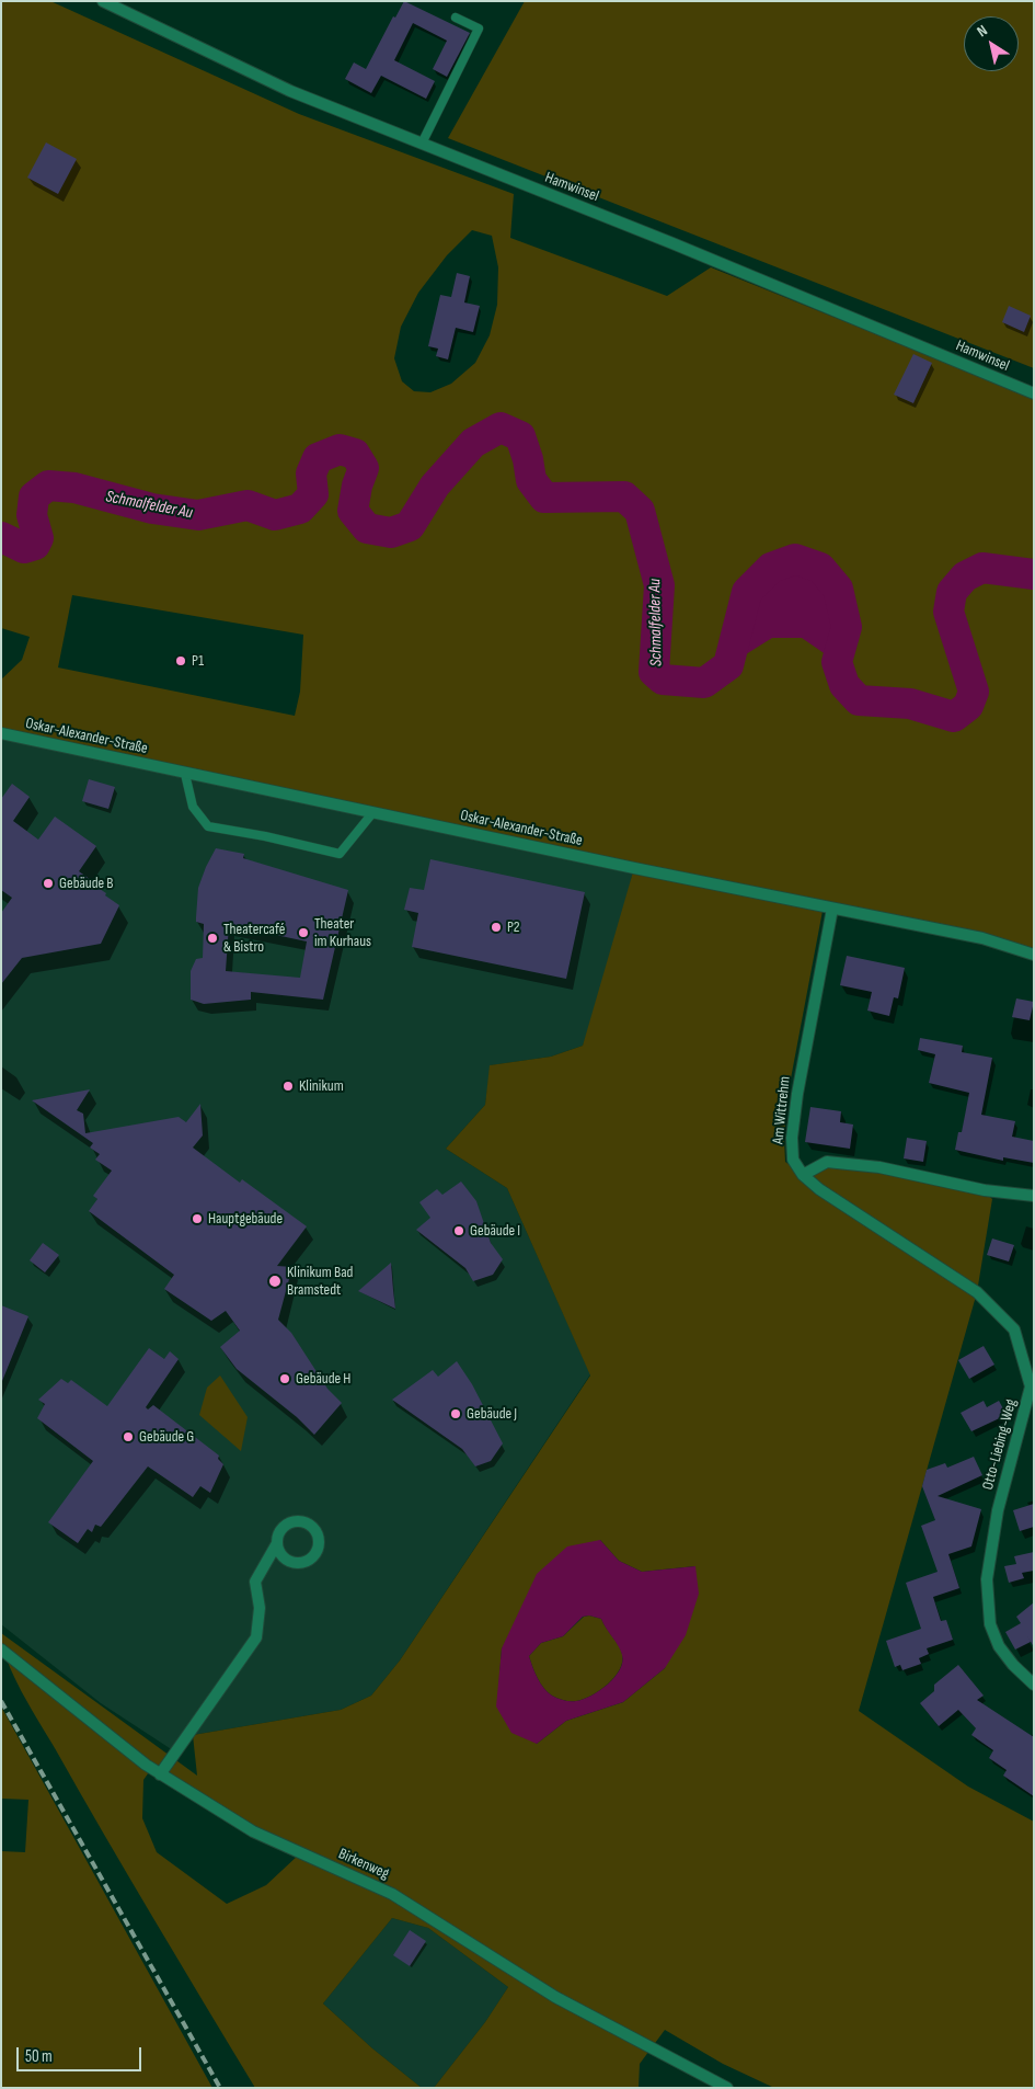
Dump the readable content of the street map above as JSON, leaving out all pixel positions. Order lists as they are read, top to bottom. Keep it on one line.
{"streets":{"street":["Hamwinsel","Oskar-Alexander-Straße","Am Wittrehm","Otto-Liebing-Weg","Birkenweg"]},"crossings":[["Oskar-Alexander-Straße","Am Wittrehm"],["Am Wittrehm","Otto-Liebing-Weg"]],"water":["Schmalfelder Au"],"places":["P1","Gebäude B","P2","Theater im Kurhaus","Theatercafé & Bistro","Klinikum","Hauptgebäude","Gebäude I","Klinikum Bad Bramstedt","Gebäude H","Gebäude J","Gebäude G"],"scale_bar":"50 m","north":"top left"}
